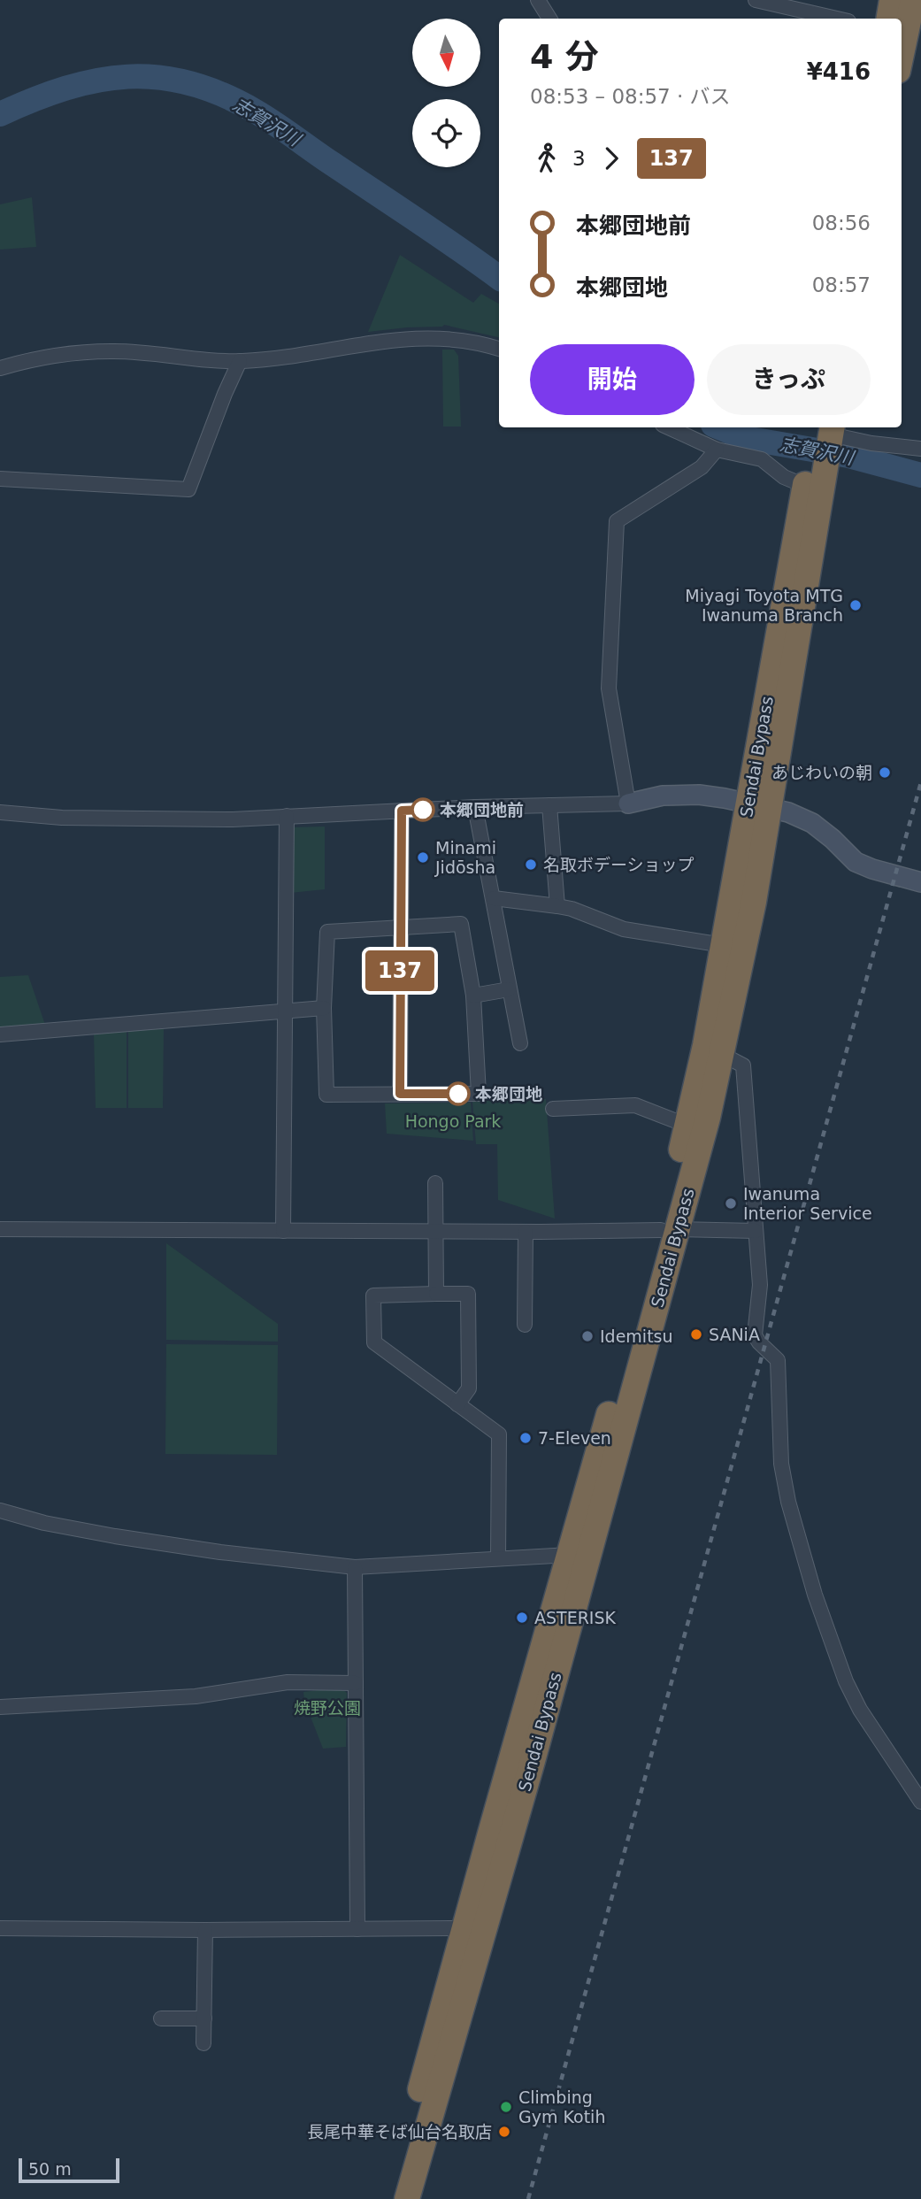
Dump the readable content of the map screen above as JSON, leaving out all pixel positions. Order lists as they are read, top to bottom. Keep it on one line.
{"streets":{"highway":["Sendai Bypass"]},"water":["志賀沢川"],"parks":["Hongo Park","焼野公園"],"places":["Miyagi Toyota MTG Iwanuma Branch","あじわいの朝","本郷団地前","Minami Jidōsha","名取ボデーショップ","本郷団地","Iwanuma Interior Service","SANiA","Idemitsu","7-Eleven","ASTERISK","Climbing Gym Kotih","長尾中華そば仙台名取店"],"lines":["bus line 137"],"scale_bar":"50 m","north":"bottom","page":{"on_map":"137","heading":["4 分","08:53 – 08:57 · バス","¥416"],"legs":["3","137"],"list":[{"name":"本郷団地前","value":"08:56"},{"name":"本郷団地","value":"08:57"}],"buttons":["開始","きっぷ"],"scale":"50 m"}}
